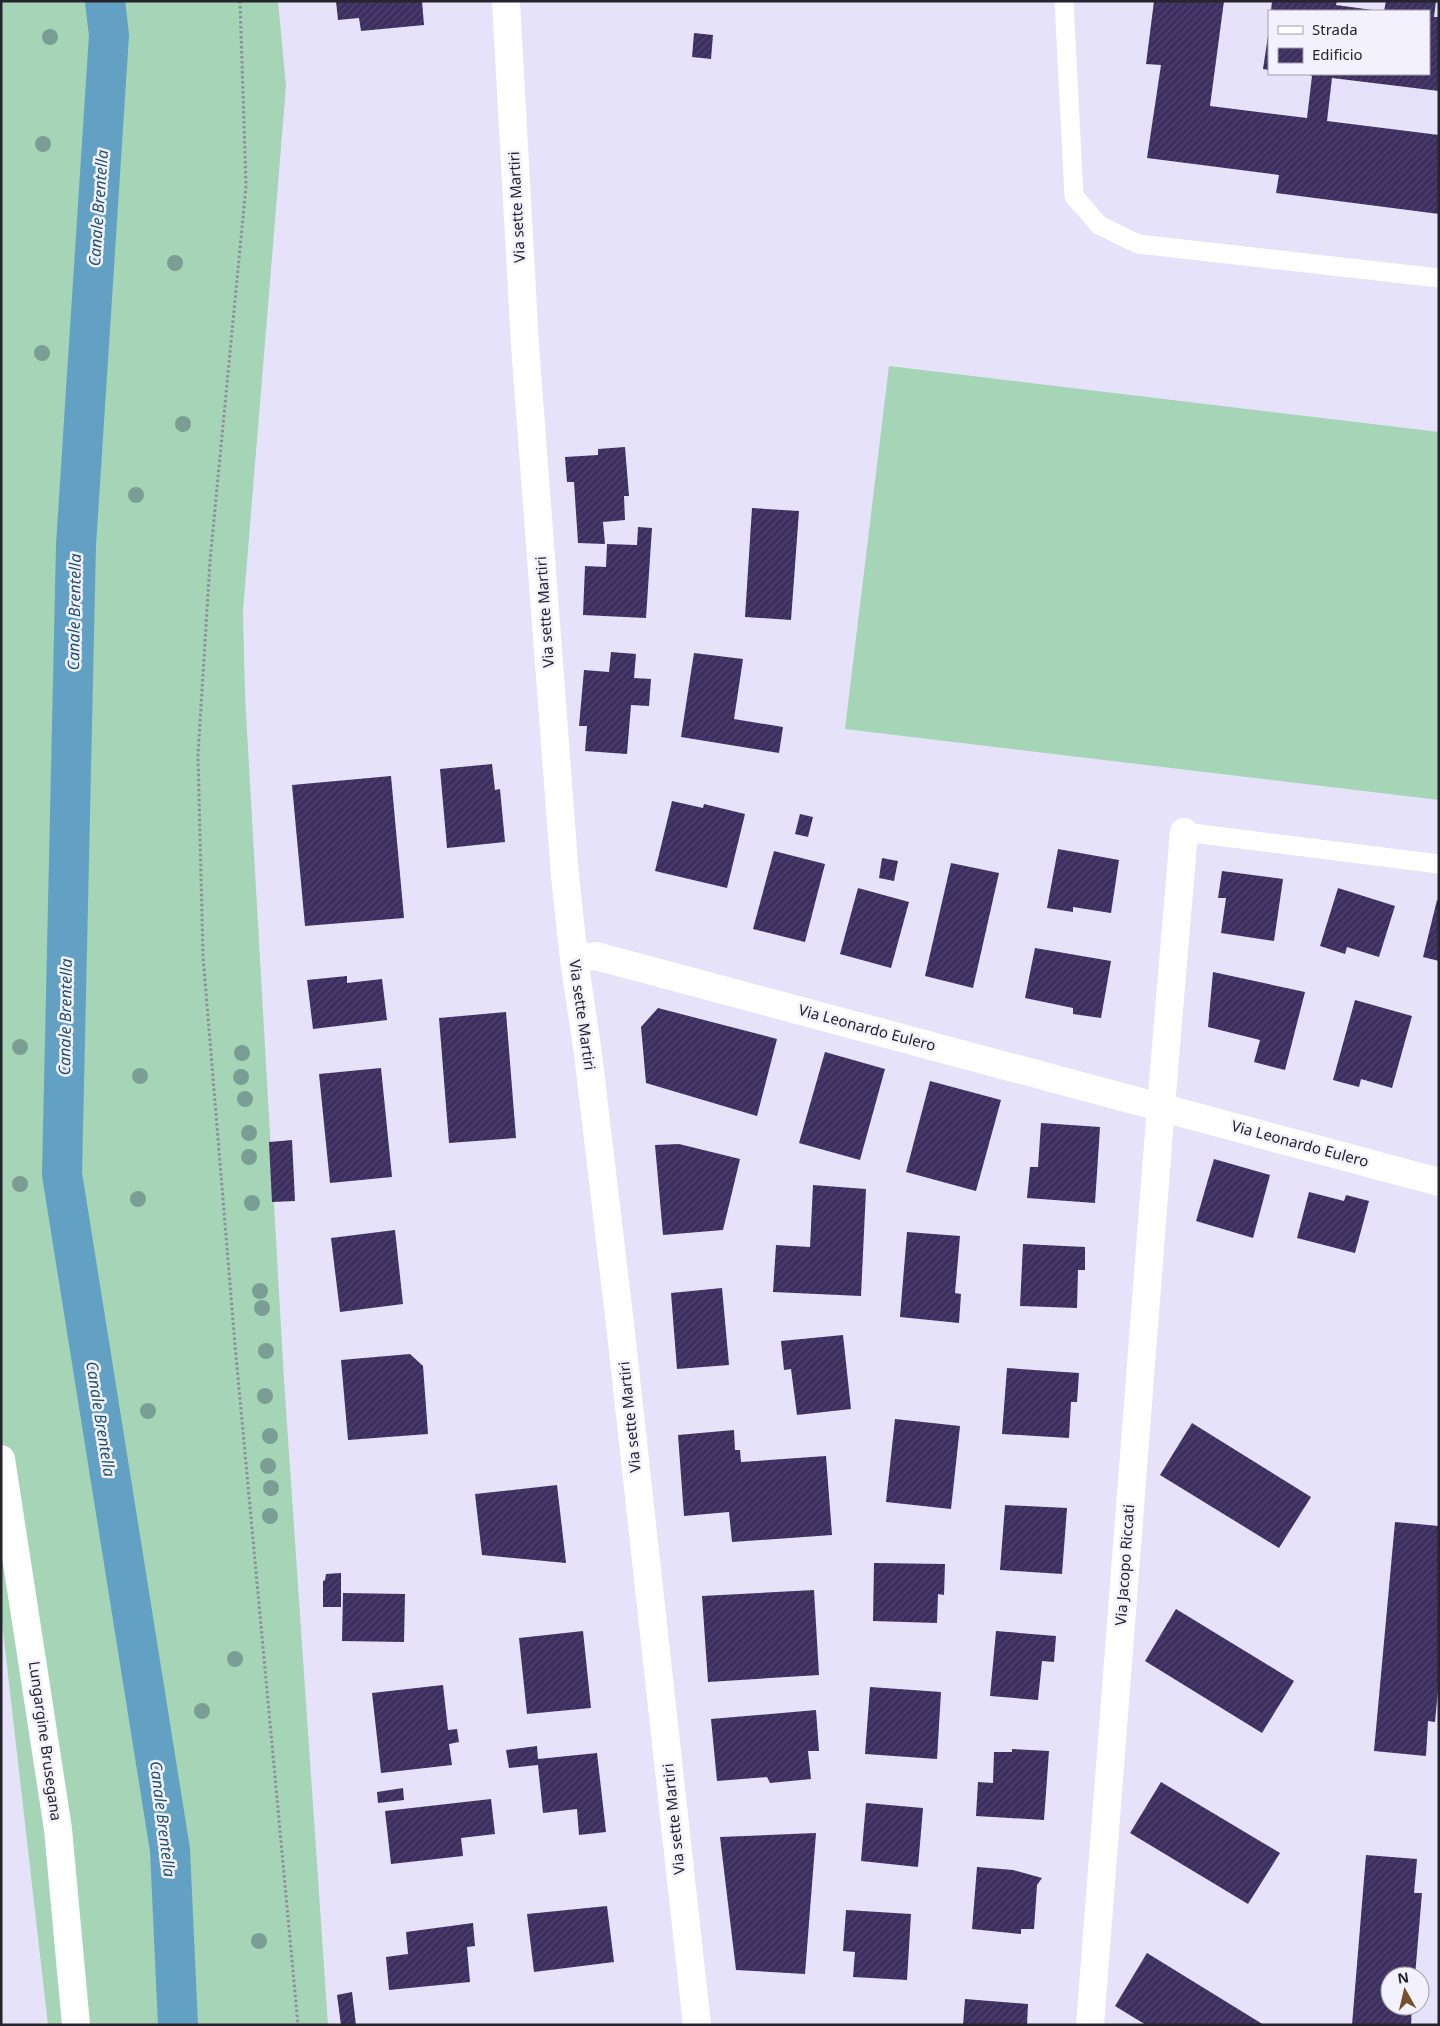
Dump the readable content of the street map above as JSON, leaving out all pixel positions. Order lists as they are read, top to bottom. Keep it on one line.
{"streets":{"street":["Via sette Martiri","Via Leonardo Eulero","Via Jacopo Riccati","Lungargine Brusegana"]},"crossings":[["Via sette Martiri","Via Leonardo Eulero"],["Via Leonardo Eulero","Via Jacopo Riccati"]],"water":["Canale Brentella"],"legend":["Strada","Edificio"],"north":"top"}
